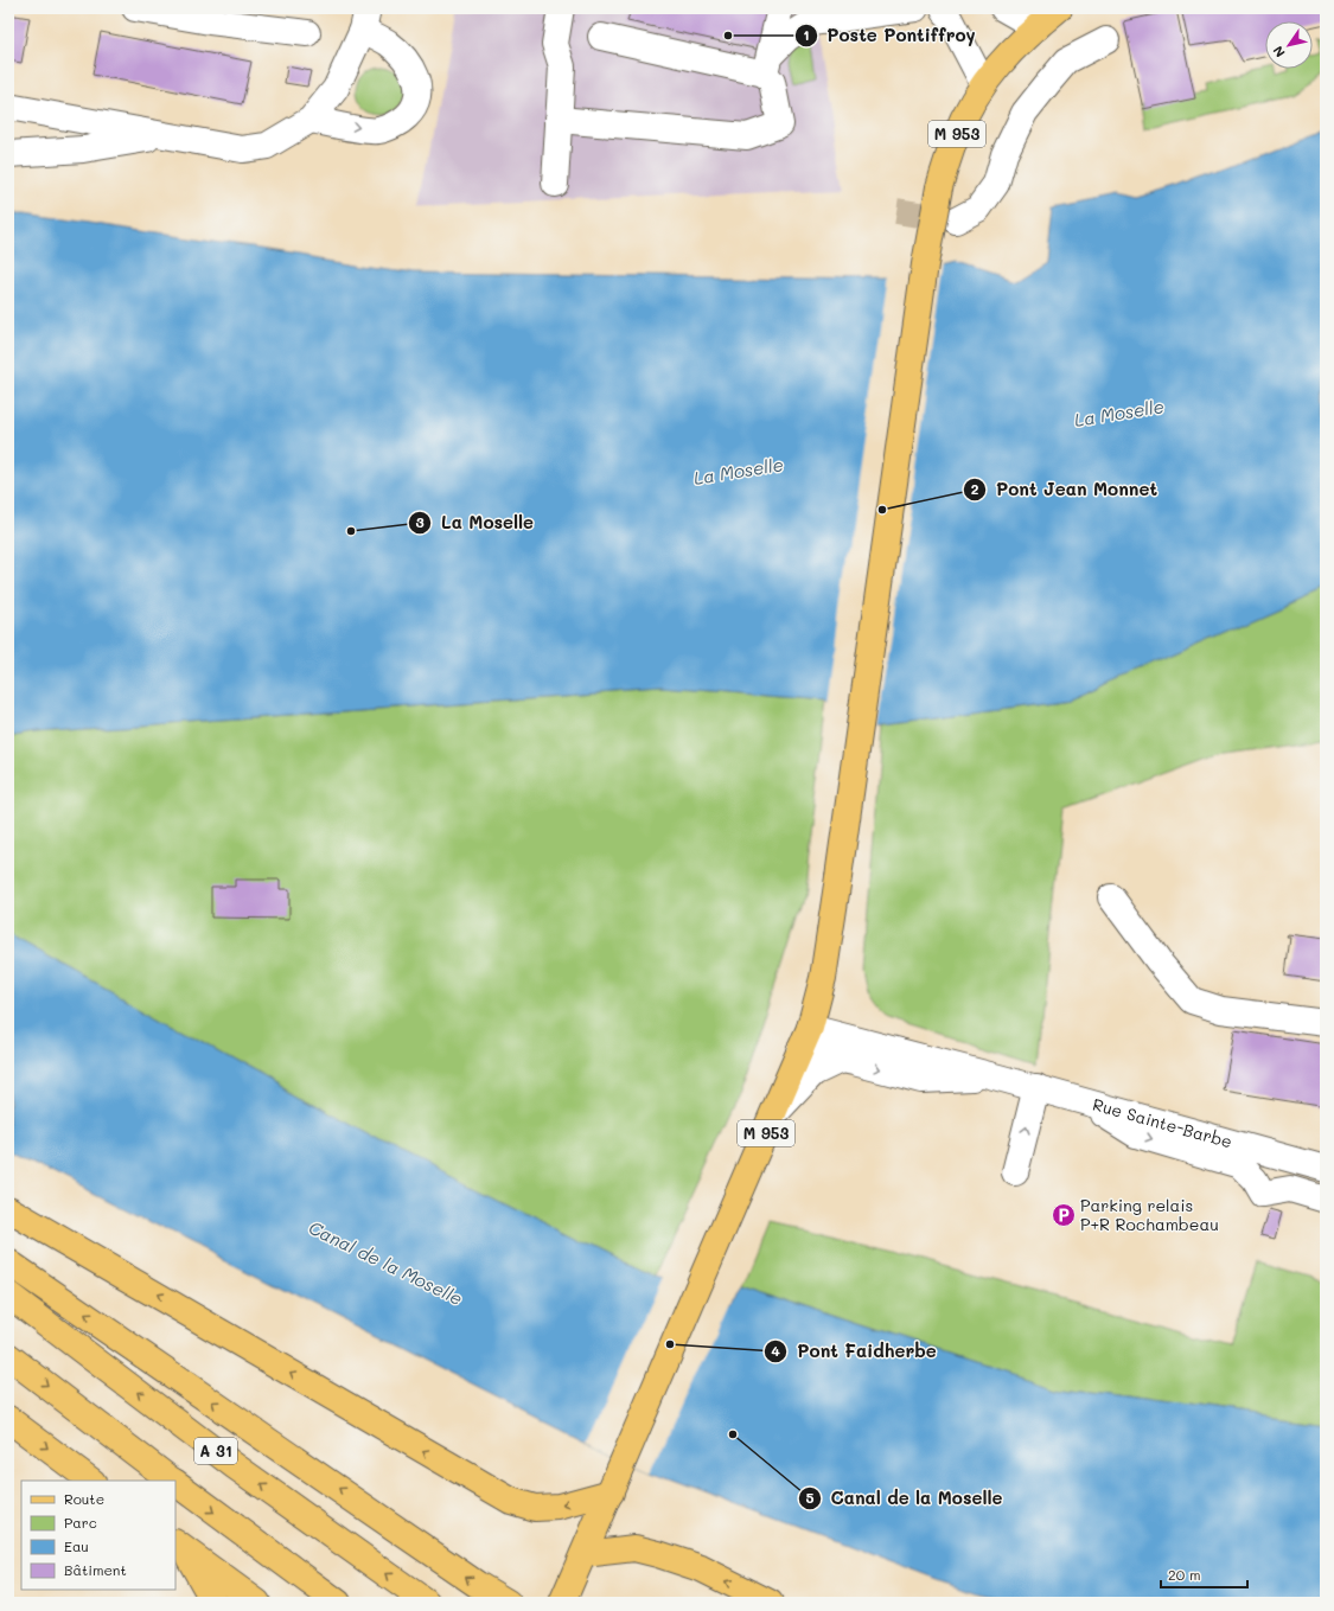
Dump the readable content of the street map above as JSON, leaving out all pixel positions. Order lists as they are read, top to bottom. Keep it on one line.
{"streets":{"main road":["M 953","A 31"],"street":["Rue Sainte-Barbe"]},"crossings":[["M 953","Rue Sainte-Barbe"]],"water":["La Moselle","Canal de la Moselle"],"places":{"other":["Poste Pontiffroy","Pont Jean Monnet","La Moselle","Pont Faidherbe","Canal de la Moselle"],"parking":["Parking relais P+R Rochambeau"]},"legend":["Route","Parc","Eau","Bâtiment"],"scale_bar":"20 m","north":"bottom left"}
